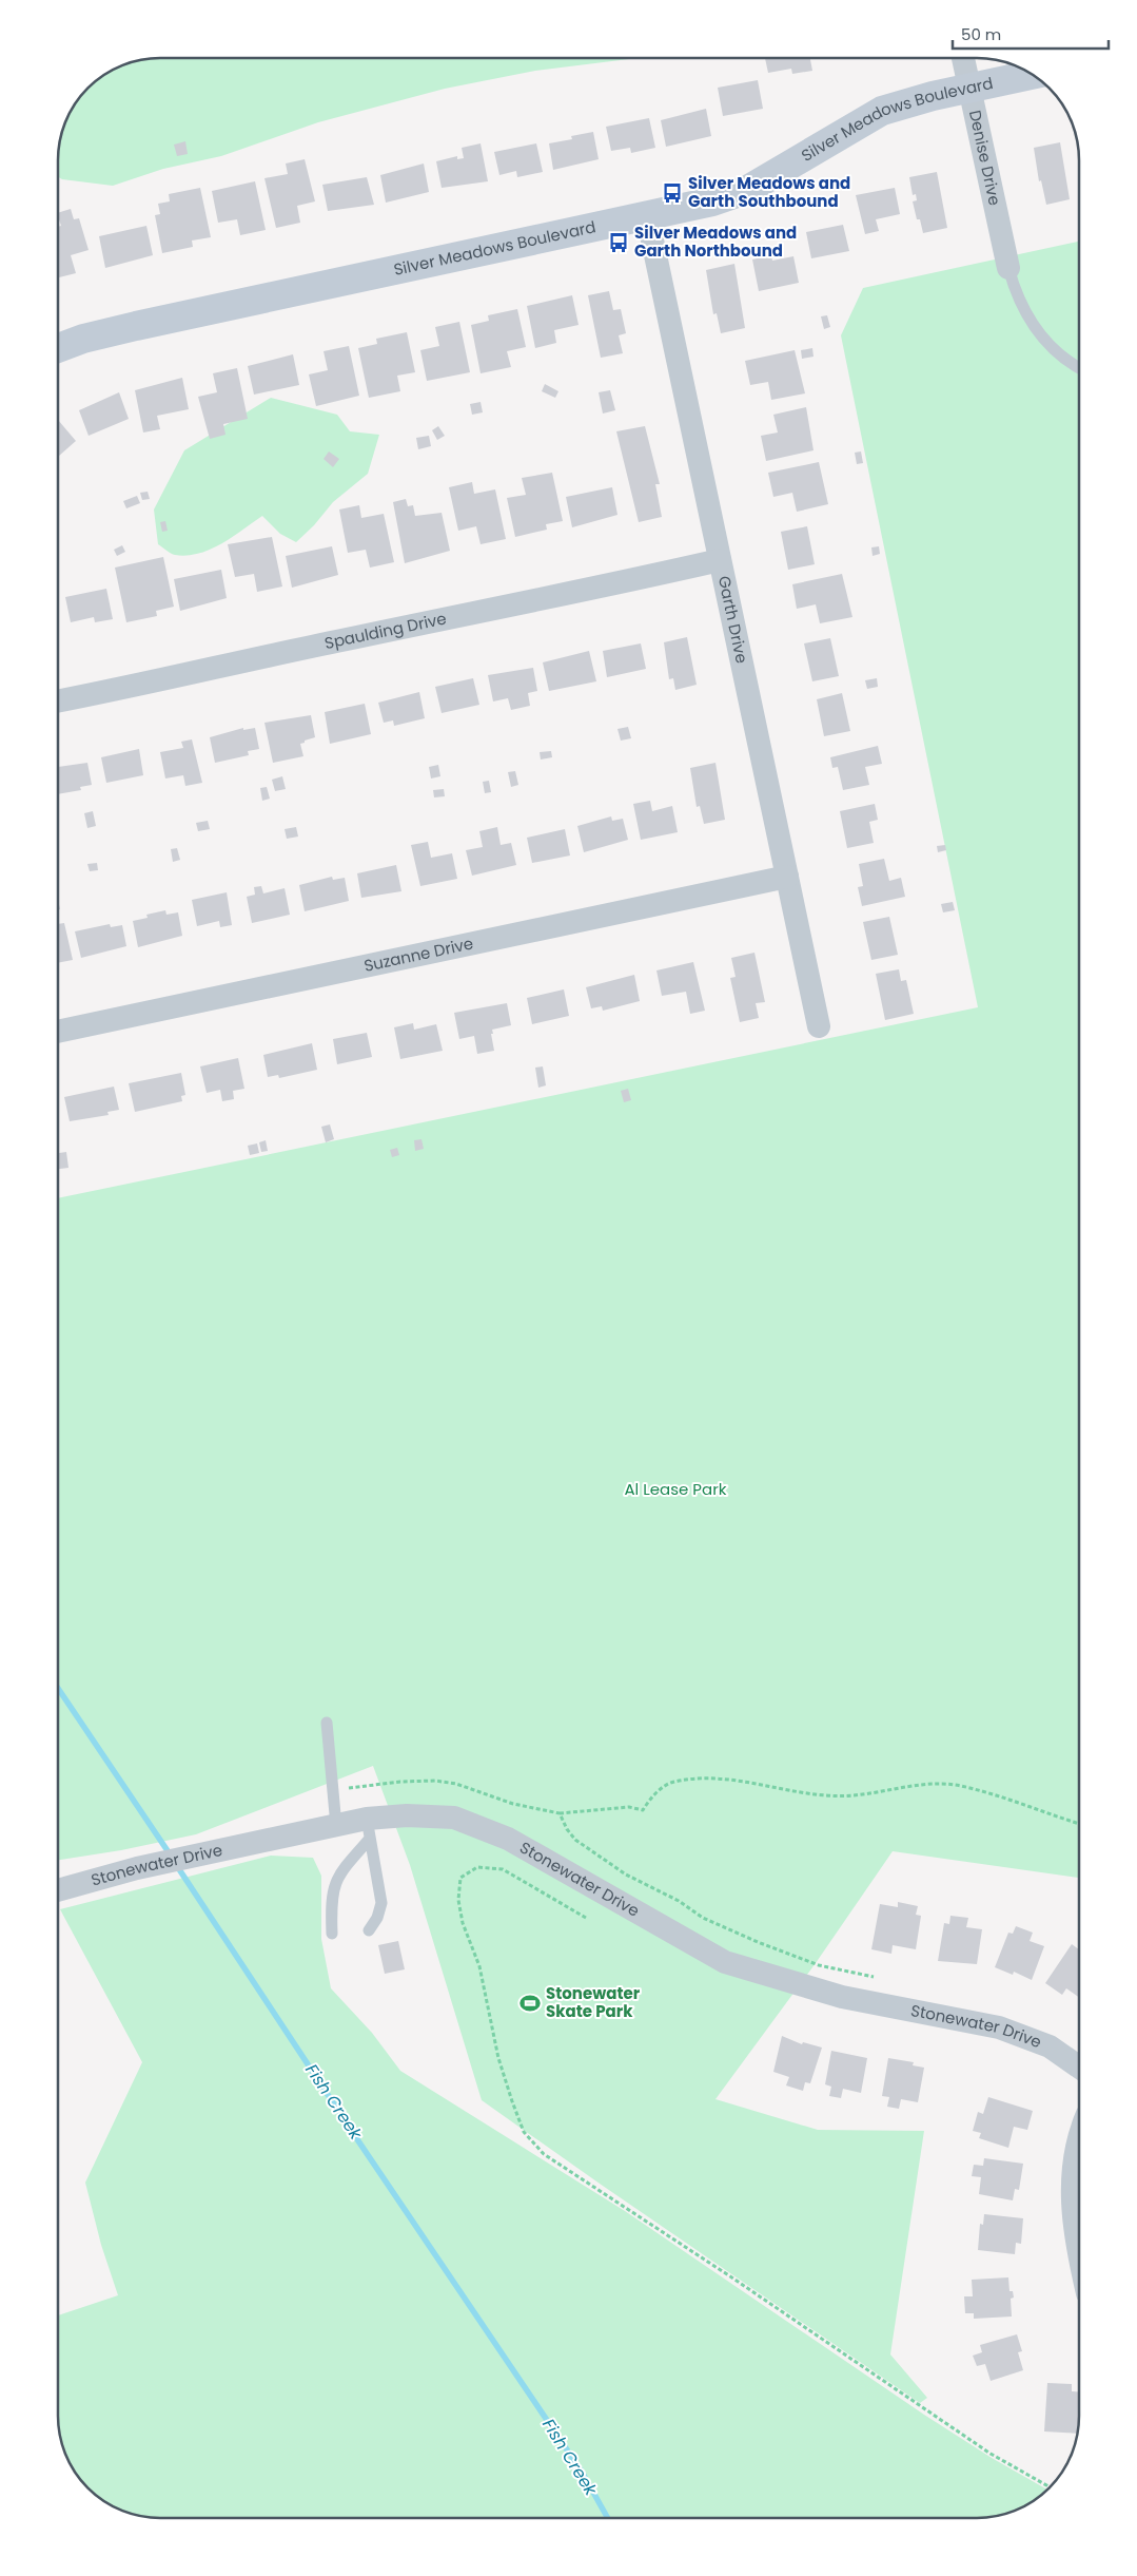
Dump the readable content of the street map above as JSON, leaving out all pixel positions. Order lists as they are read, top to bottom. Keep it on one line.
{"streets":{"street":["Silver Meadows Boulevard","Denise Drive","Garth Drive","Spaulding Drive","Suzanne Drive","Stonewater Drive"]},"crossings":[["Silver Meadows Boulevard","Denise Drive"],["Silver Meadows Boulevard","Garth Drive"],["Garth Drive","Spaulding Drive"],["Garth Drive","Suzanne Drive"]],"water":["Fish Creek"],"parks":["Al Lease Park"],"places":{"bus stop":["Silver Meadows and Garth Southbound","Silver Meadows and Garth Northbound"],"sports":["Stonewater Skate Park"]},"scale_bar":"50 m"}
